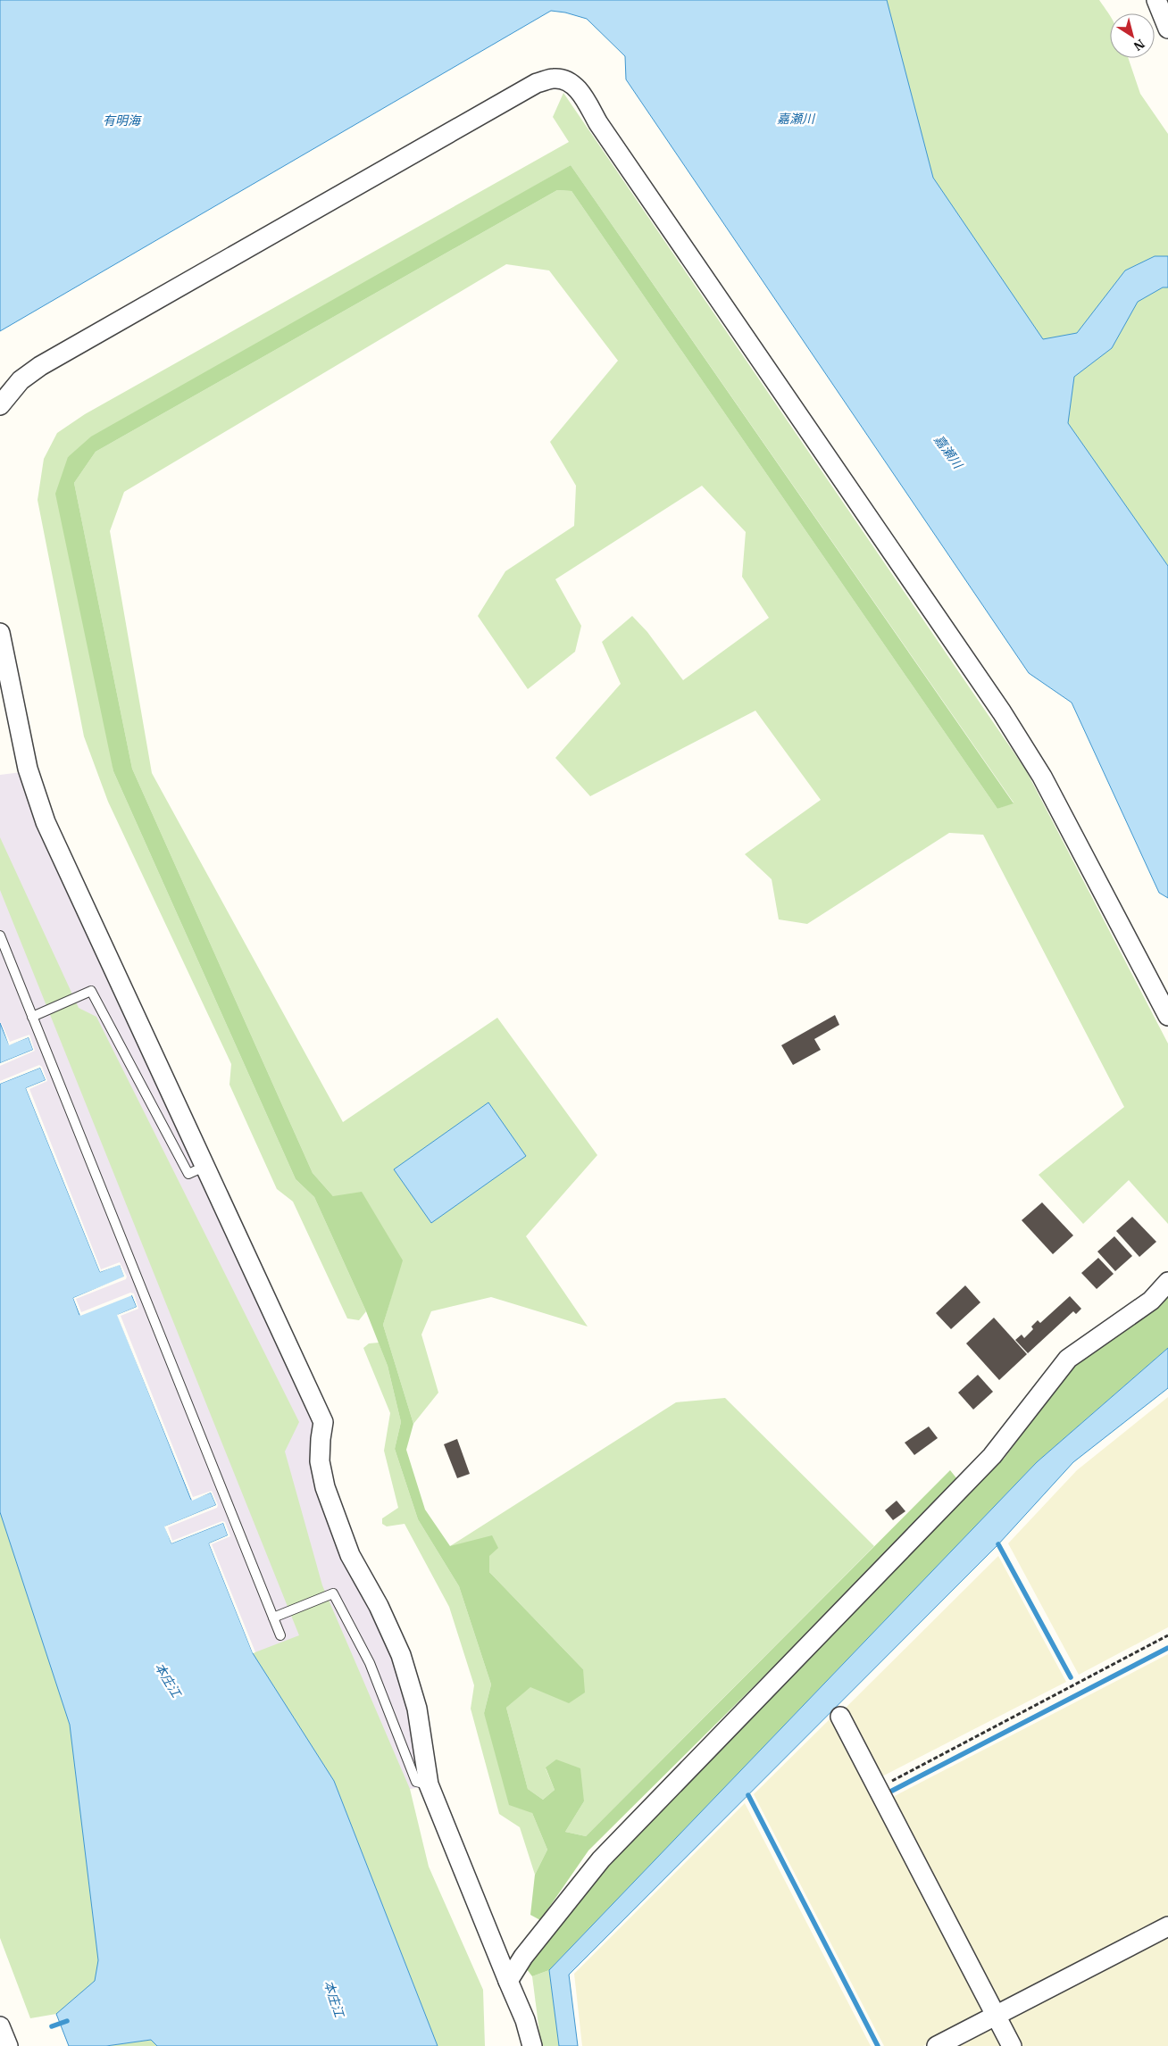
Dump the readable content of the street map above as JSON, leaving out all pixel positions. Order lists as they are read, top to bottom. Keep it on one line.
{"water":["嘉瀬川","有明海","本庄江"],"north":"bottom right"}
